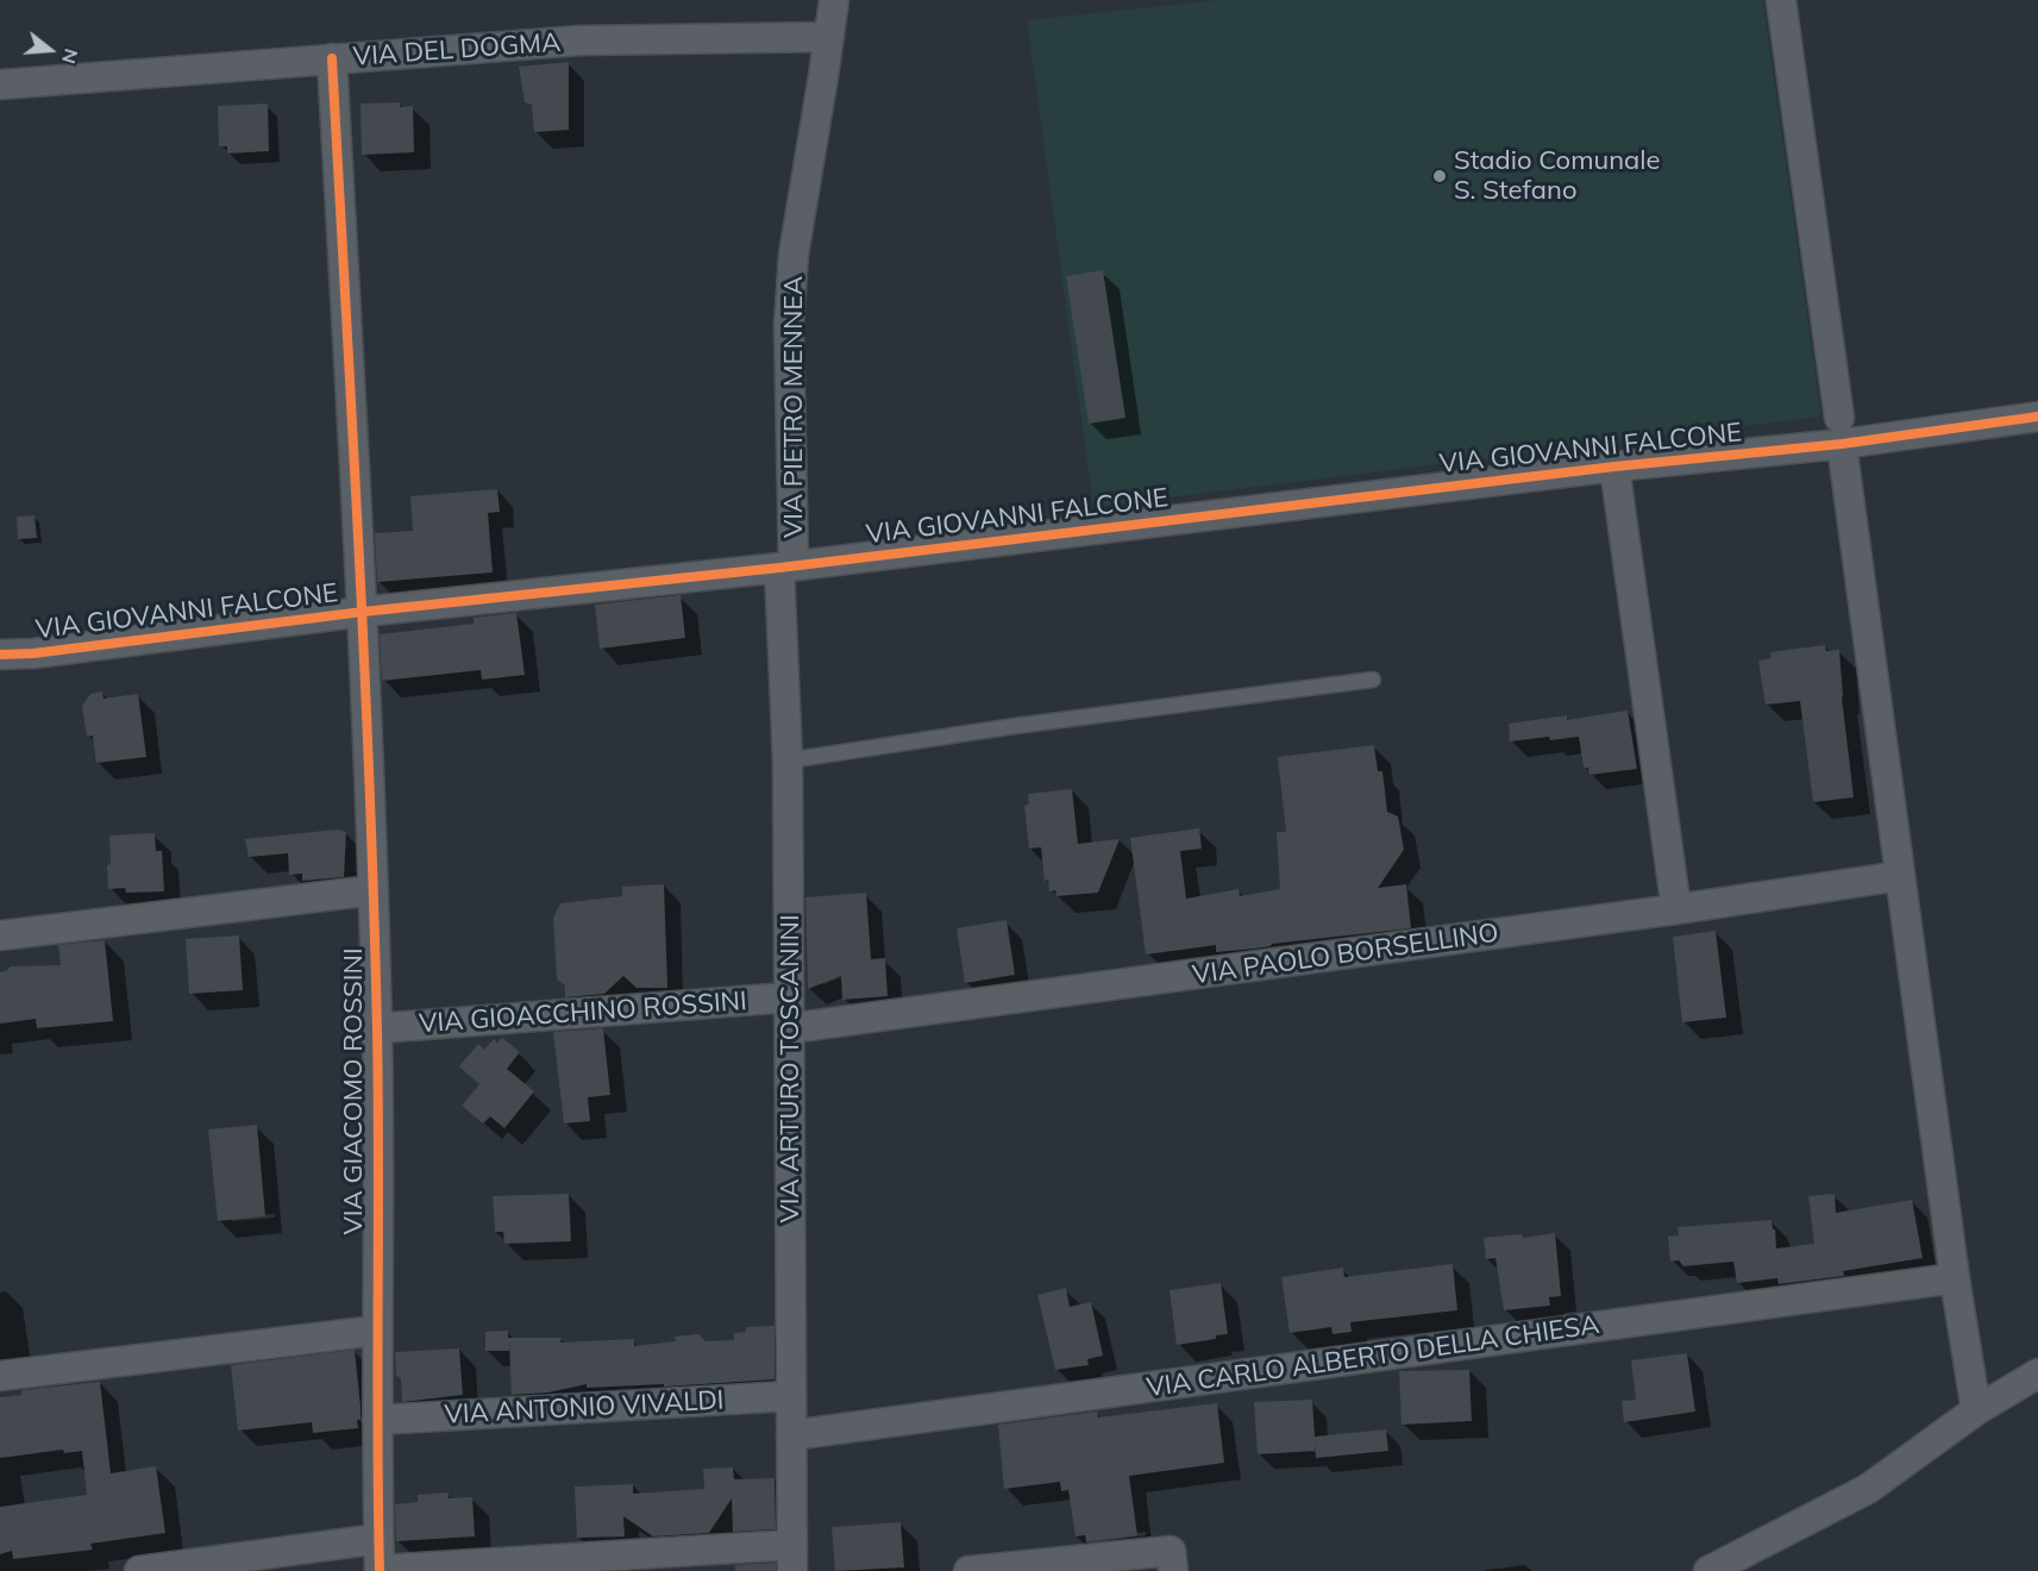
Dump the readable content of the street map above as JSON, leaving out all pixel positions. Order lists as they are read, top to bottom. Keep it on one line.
{"streets":{"street":["VIA DEL DOGMA","VIA PIETRO MENNEA","VIA GIOVANNI FALCONE","VIA PAOLO BORSELLINO","VIA GIOACCHINO ROSSINI","VIA ARTURO TOSCANINI","VIA GIACOMO ROSSINI","VIA CARLO ALBERTO DELLA CHIESA","VIA ANTONIO VIVALDI"]},"crossings":[["VIA DEL DOGMA","VIA PIETRO MENNEA"],["VIA DEL DOGMA","VIA GIACOMO ROSSINI"],["VIA PIETRO MENNEA","VIA GIOVANNI FALCONE"],["VIA PIETRO MENNEA","VIA ARTURO TOSCANINI"],["VIA GIOVANNI FALCONE","VIA ARTURO TOSCANINI"],["VIA GIOVANNI FALCONE","VIA GIACOMO ROSSINI"],["VIA PAOLO BORSELLINO","VIA ARTURO TOSCANINI"],["VIA GIOACCHINO ROSSINI","VIA ARTURO TOSCANINI"],["VIA GIOACCHINO ROSSINI","VIA GIACOMO ROSSINI"],["VIA ARTURO TOSCANINI","VIA CARLO ALBERTO DELLA CHIESA"],["VIA ARTURO TOSCANINI","VIA ANTONIO VIVALDI"],["VIA GIACOMO ROSSINI","VIA ANTONIO VIVALDI"]],"places":["Stadio Comunale S. Stefano"],"north":"right"}
